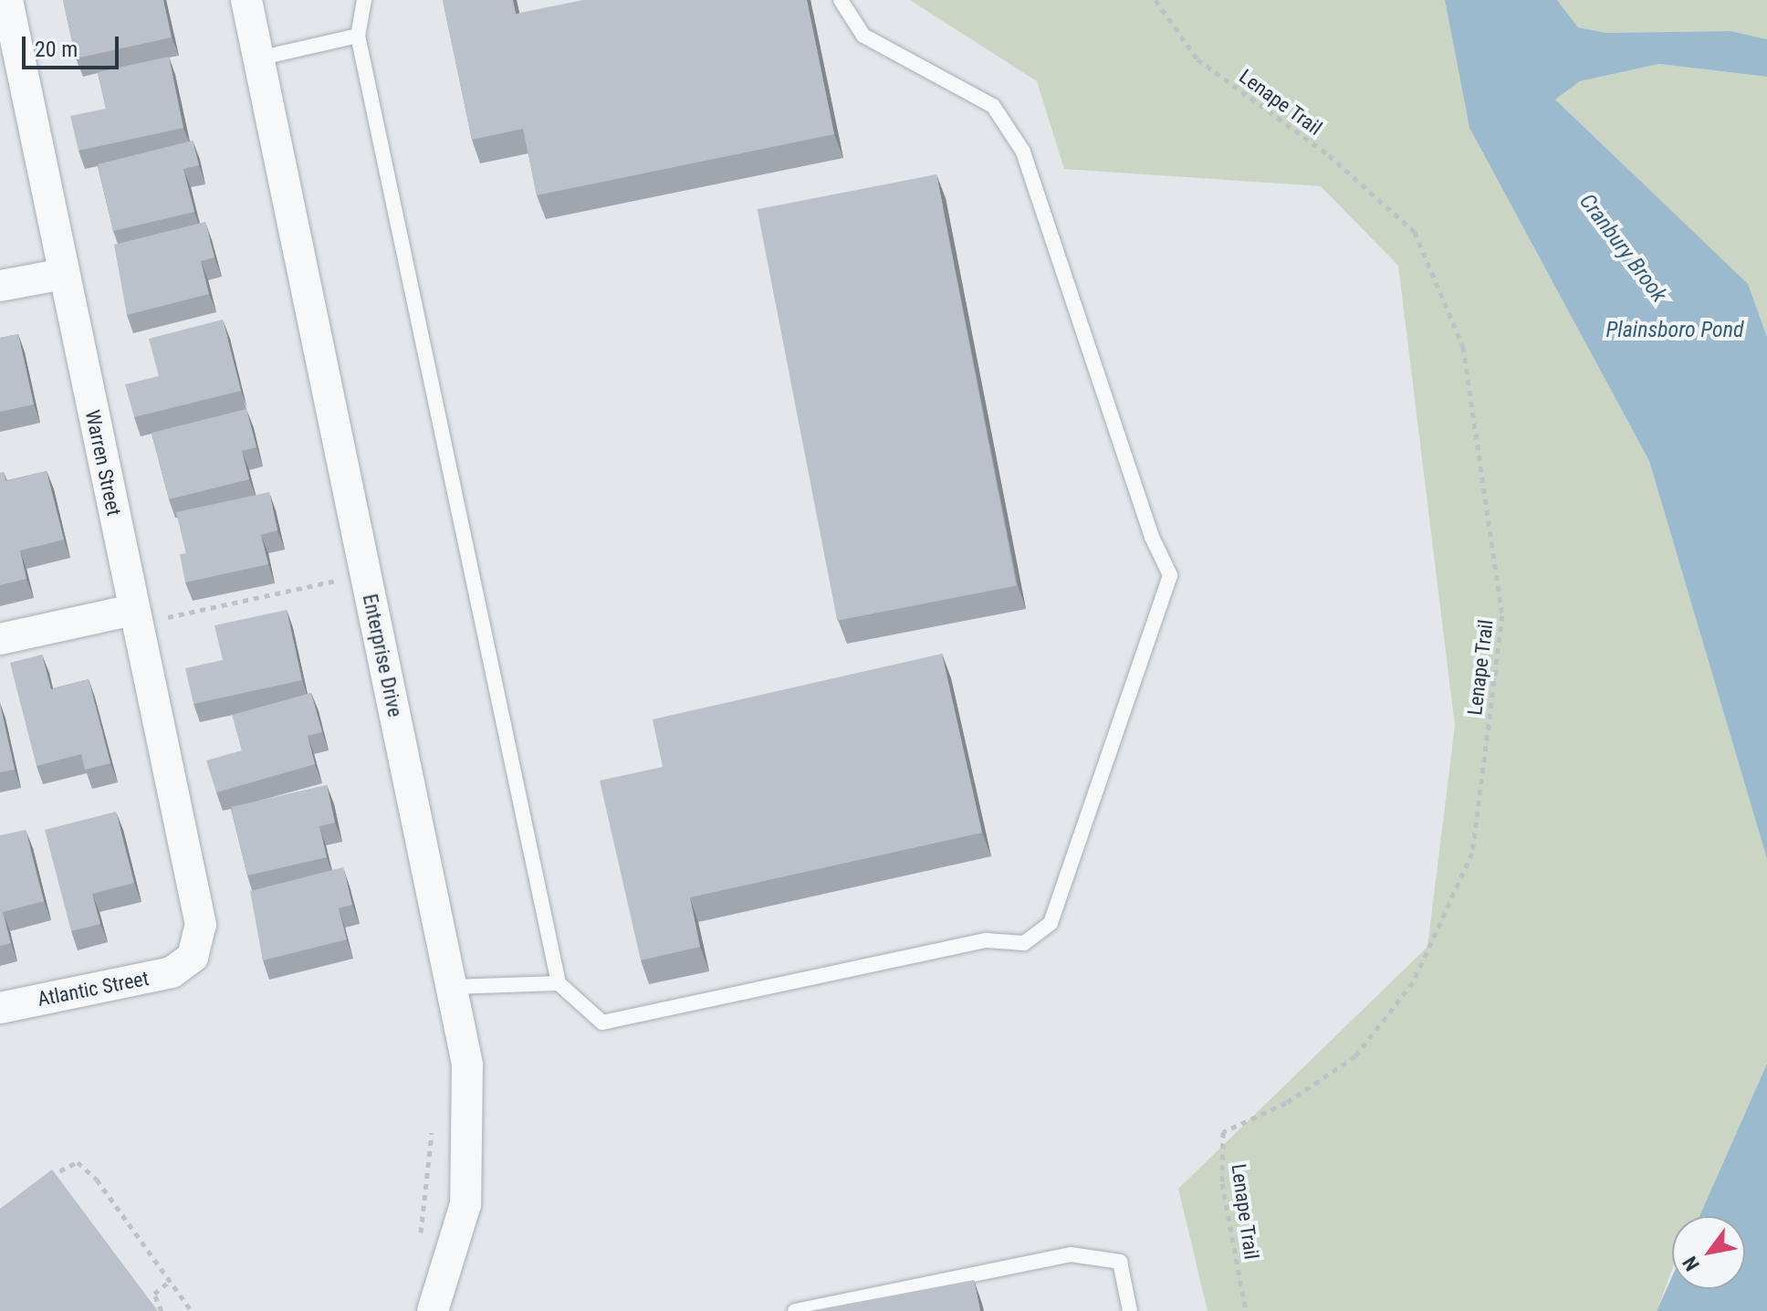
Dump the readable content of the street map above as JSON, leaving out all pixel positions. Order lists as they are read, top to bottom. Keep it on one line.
{"streets":{"street":["Warren Street","Enterprise Drive","Atlantic Street"],"path":["Lenape Trail"]},"crossings":[["Warren Street","Atlantic Street"]],"water":["Cranbury Brook","Plainsboro Pond"],"scale_bar":"20 m","north":"bottom left"}
